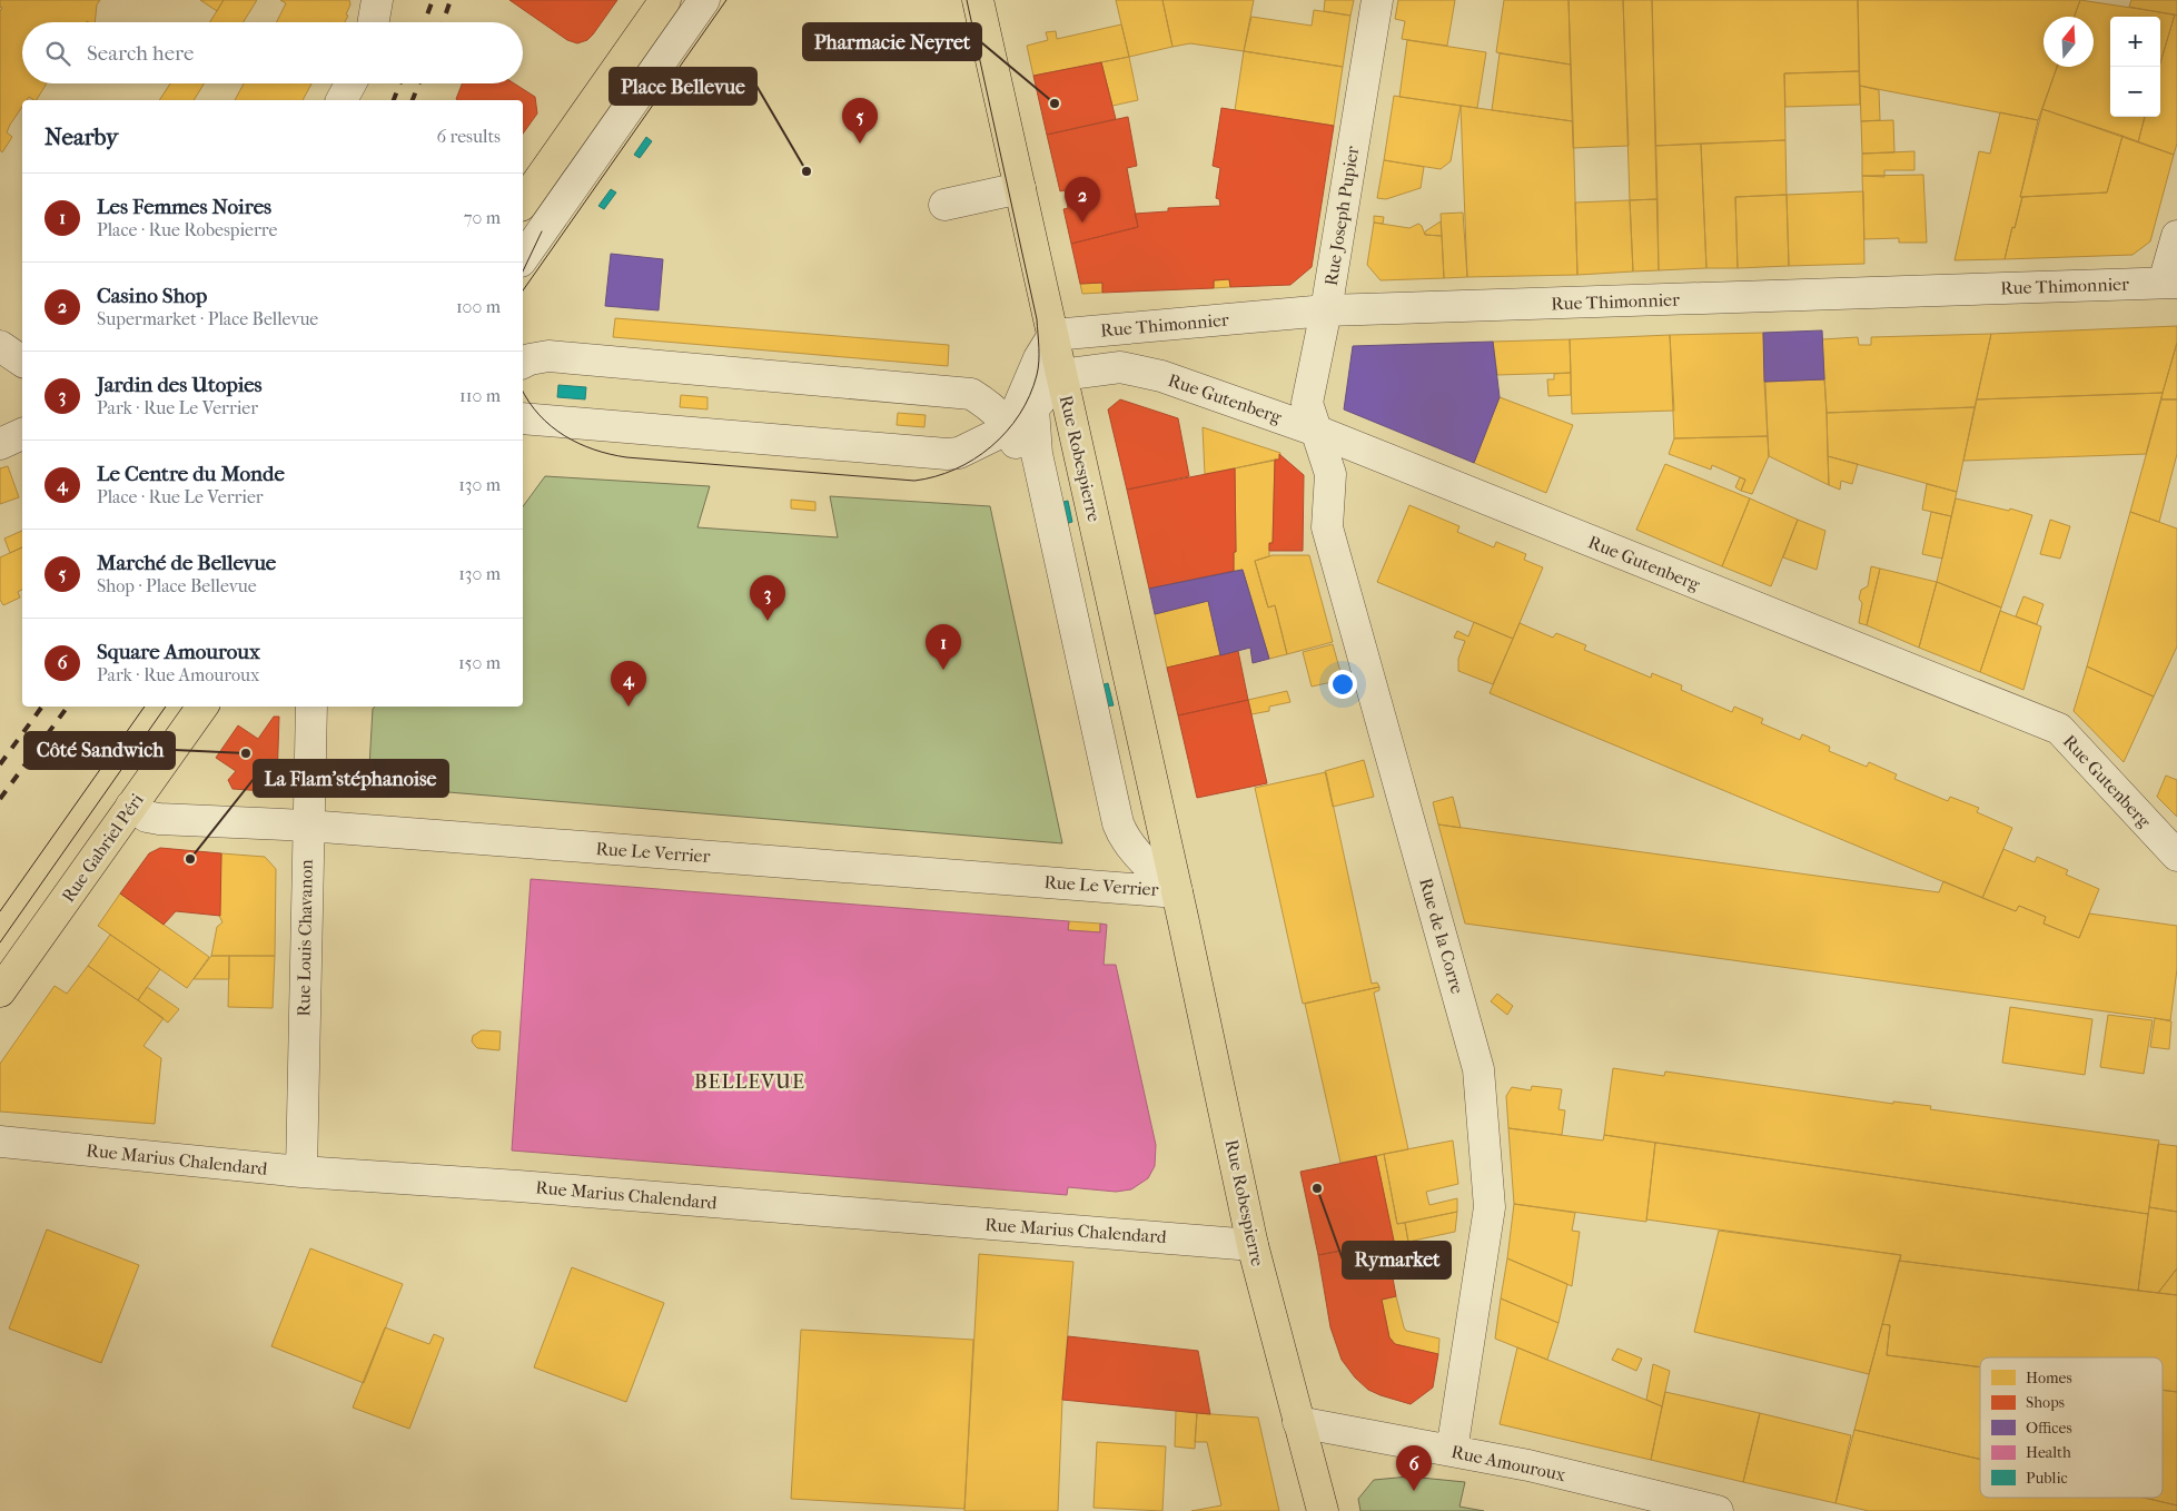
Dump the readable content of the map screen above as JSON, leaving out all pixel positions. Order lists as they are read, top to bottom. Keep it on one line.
{"streets":{"main road":["Rue Robespierre","Rue Gabriel Péri"],"street":["Rue Joseph Pupier","Rue Thimonnier","Rue Gutenberg","Rue Le Verrier","Rue de la Corre","Rue Louis Chavanon","Rue Marius Chalendard","Rue Amouroux"]},"crossings":[["Rue Joseph Pupier","Rue Thimonnier"],["Rue Joseph Pupier","Rue Gutenberg"],["Rue Joseph Pupier","Rue de la Corre"],["Rue Gutenberg","Rue Robespierre"],["Rue Gutenberg","Rue de la Corre"],["Rue Robespierre","Rue Le Verrier"],["Rue Robespierre","Rue Marius Chalendard"],["Rue Robespierre","Rue Amouroux"],["Rue Gabriel Péri","Rue Le Verrier"],["Rue Le Verrier","Rue Louis Chavanon"],["Rue de la Corre","Rue Amouroux"],["Rue Louis Chavanon","Rue Marius Chalendard"]],"districts":["BELLEVUE"],"places":["Pharmacie Neyret","Place Bellevue","Côté Sandwich","La Flam'stéphanoise","Rymarket"],"legend":["Homes","Shops","Offices","Health","Public"],"north":"top","page":{"map_buttons":["+","−"],"search":"Search here","pins":["5","2","3","1","4","6"],"heading":["Nearby","6 results"],"list":[{"mark":"1","name":"Les Femmes Noires","note":"Place · Rue Robespierre","value":"70 m"},{"mark":"2","name":"Casino Shop","note":"Supermarket · Place Bellevue","value":"100 m"},{"mark":"3","name":"Jardin des Utopies","note":"Park · Rue Le Verrier","value":"110 m"},{"mark":"4","name":"Le Centre du Monde","note":"Place · Rue Le Verrier","value":"130 m"},{"mark":"5","name":"Marché de Bellevue","note":"Shop · Place Bellevue","value":"130 m"},{"mark":"6","name":"Square Amouroux","note":"Park · Rue Amouroux","value":"150 m"}]}}
